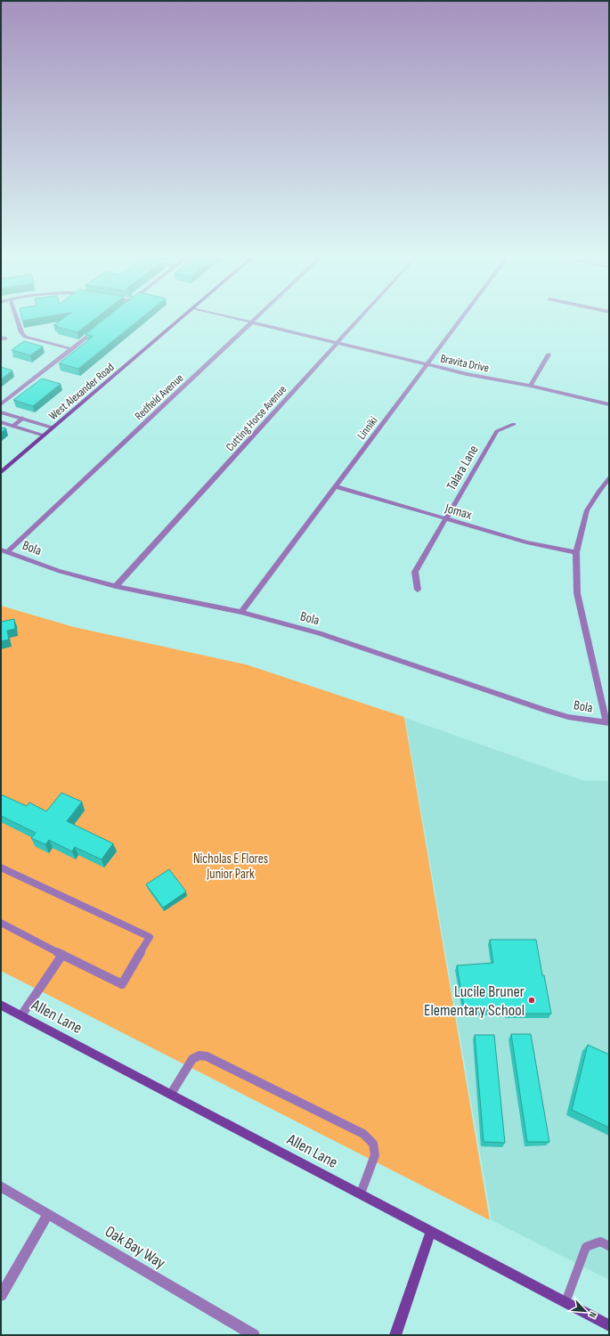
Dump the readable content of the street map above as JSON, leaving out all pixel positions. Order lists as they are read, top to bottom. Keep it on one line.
{"streets":{"main road":["West Alexander Road","Allen Lane"],"street":["Bravita Drive","Redfield Avenue","Cutting Horse Avenue","Linniki","Talara Lane","Jomax","Bola","Oak Bay Way"]},"crossings":[["Bravita Drive","Redfield Avenue"],["Bravita Drive","Cutting Horse Avenue"],["Bravita Drive","Linniki"],["Redfield Avenue","Bola"],["Cutting Horse Avenue","Bola"],["Linniki","Jomax"],["Linniki","Bola"],["Talara Lane","Jomax"]],"parks":["Nicholas E Flores Junior Park"],"places":["Lucile Bruner Elementary School"],"north":"bottom right"}
